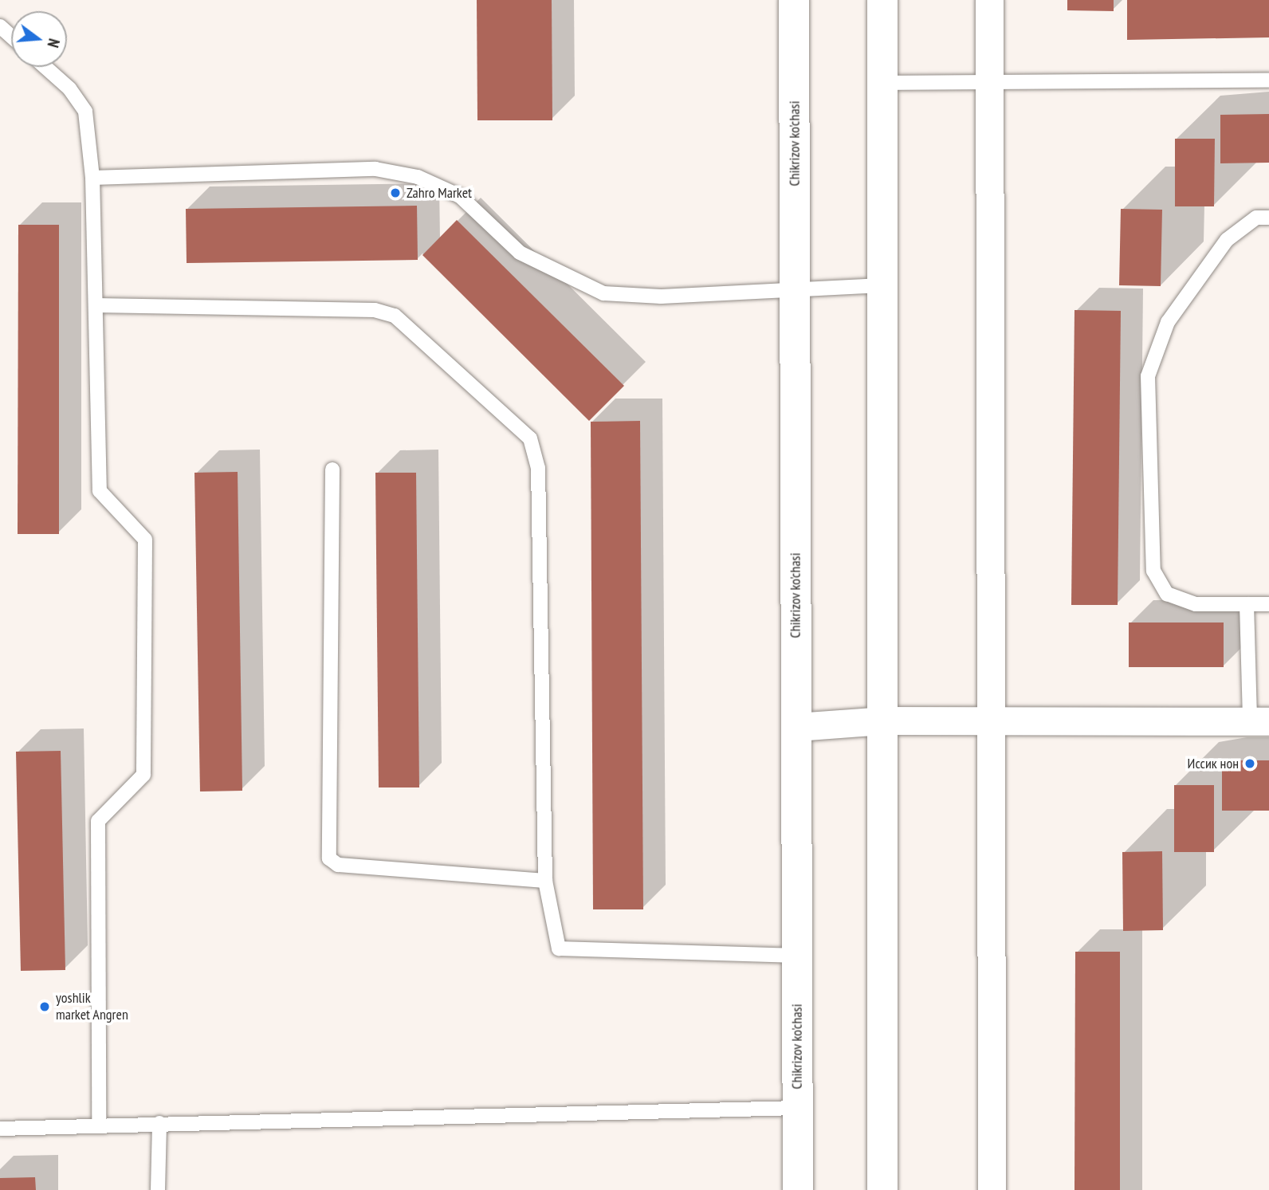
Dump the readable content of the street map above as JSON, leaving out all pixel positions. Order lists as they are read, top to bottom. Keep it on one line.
{"streets":{"main road":["Chikrizov ko'chasi"]},"places":["Zahro Market","Иссик нон","yoshlik market Angren"],"north":"right"}
